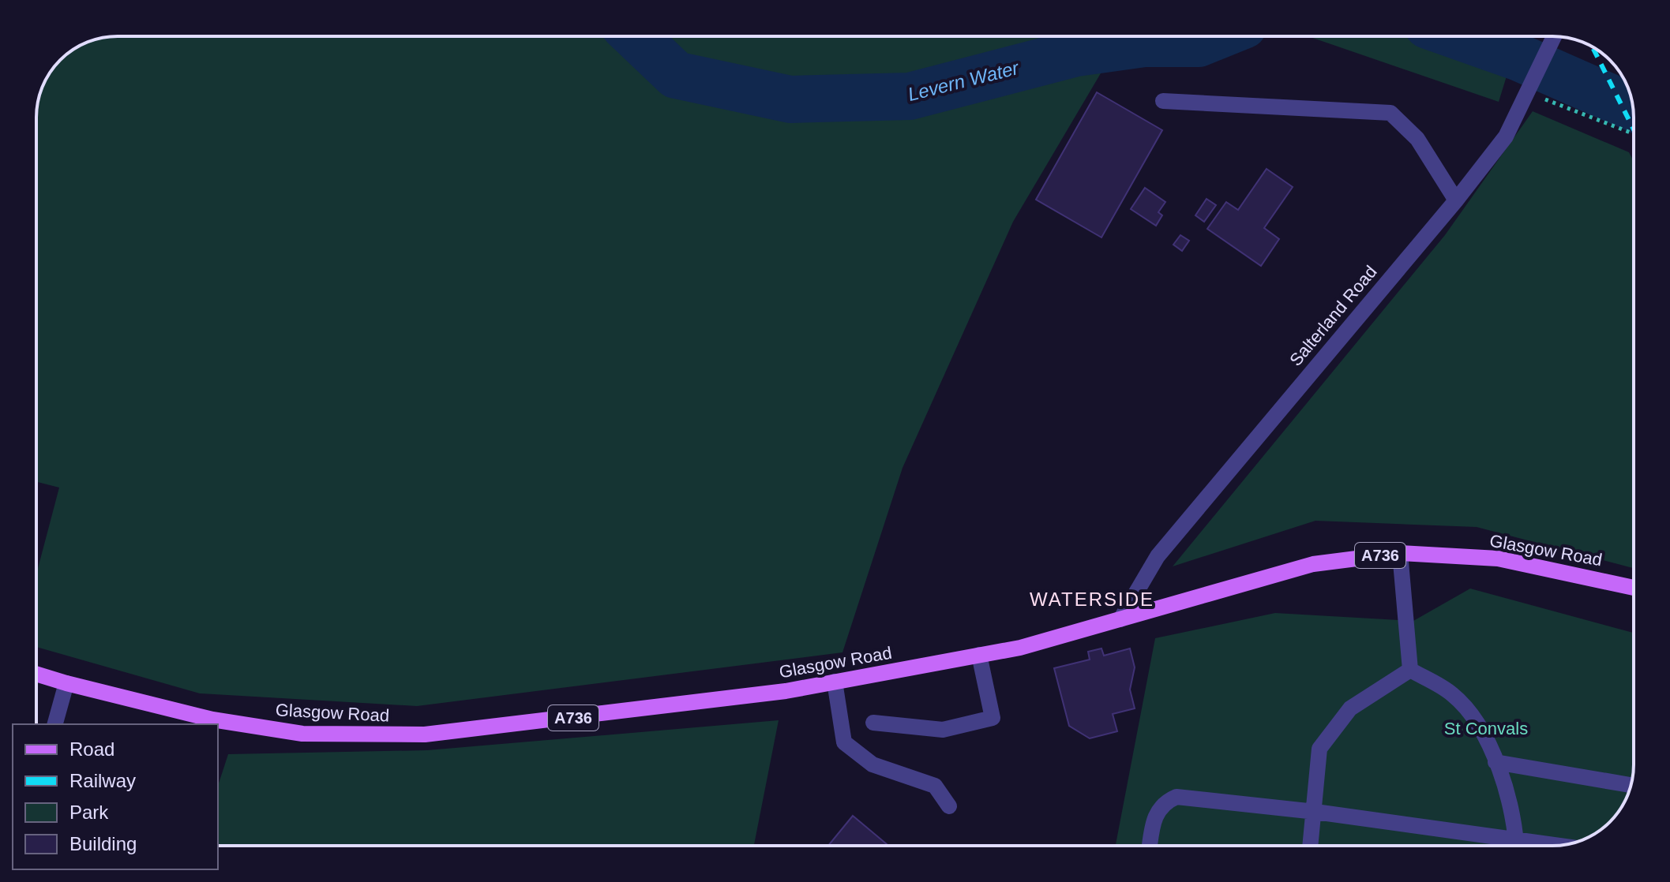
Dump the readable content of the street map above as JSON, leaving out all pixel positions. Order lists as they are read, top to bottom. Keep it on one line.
{"streets":{"main road":["Glasgow Road","A736"],"street":["Salterland Road"]},"crossings":[["Salterland Road","Glasgow Road"]],"districts":["WATERSIDE"],"water":["Levern Water"],"parks":["St Convals"],"legend":["Road","Railway","Park","Building"]}
